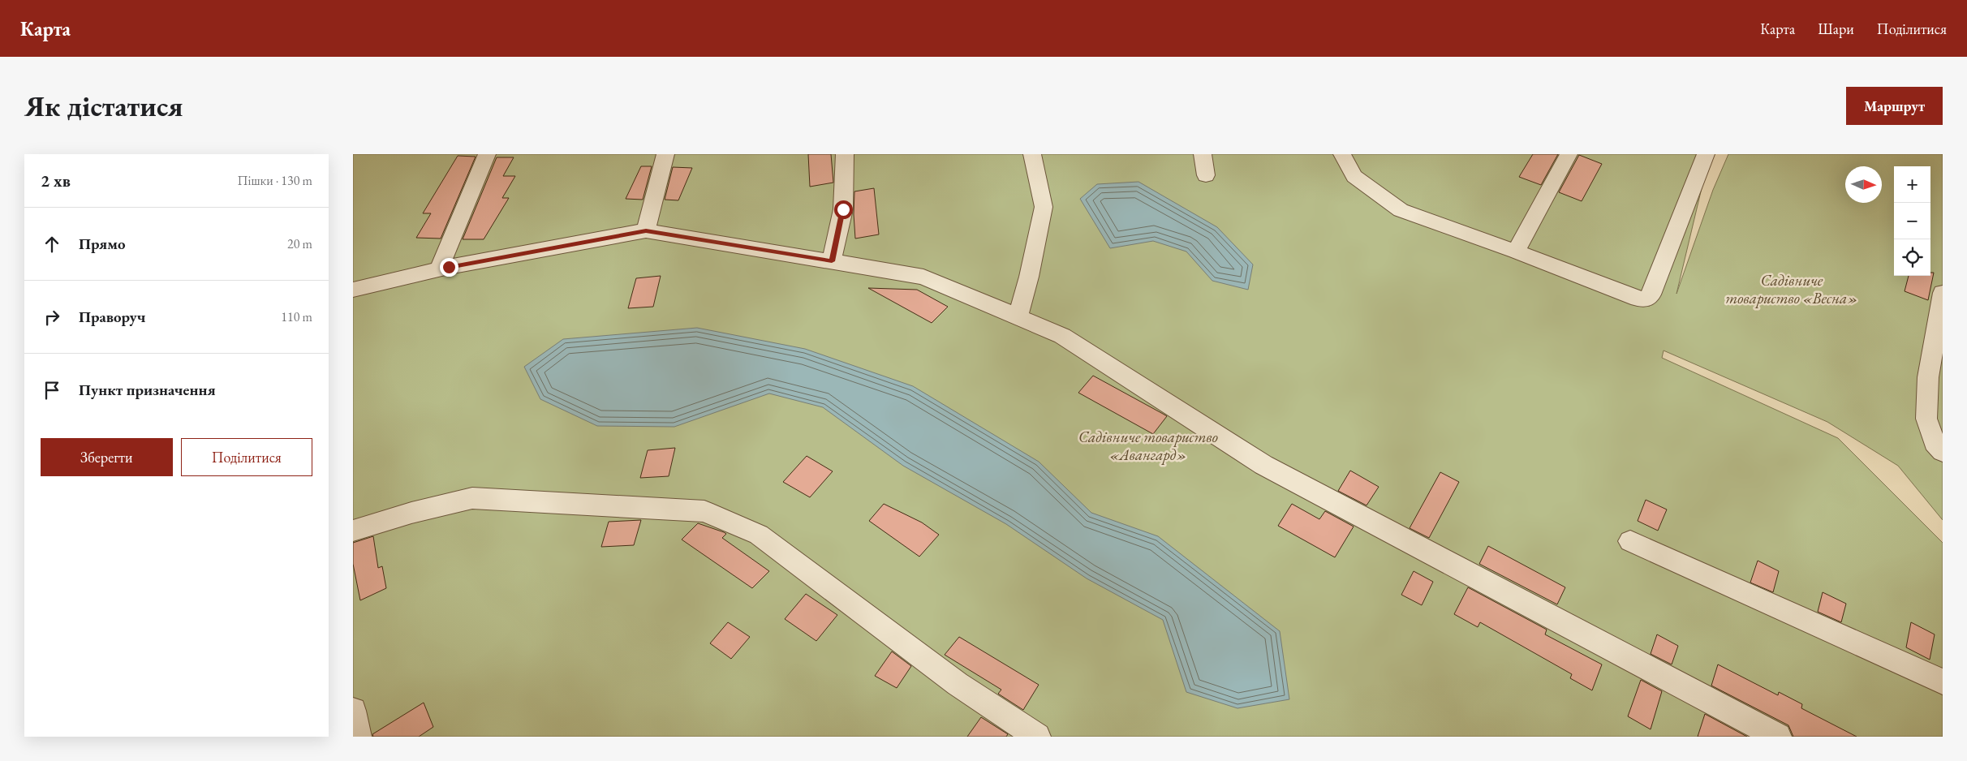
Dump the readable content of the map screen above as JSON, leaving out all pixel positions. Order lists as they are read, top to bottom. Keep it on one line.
{"parks":["Садівниче товариство «Весна»","Садівниче товариство «Авангард»"],"north":"right","page":{"header":"Карта","nav":["Карта","Шари","Поділитися"],"buttons":["Маршрут",["Зберегти","Поділитися"]],"title":"Як дістатися","heading":["2 хв","Пішки · 130 m"],"map_buttons":["+","−"],"list":[["Прямо","20 m"],["Праворуч","110 m"],"Пункт призначення"]}}
